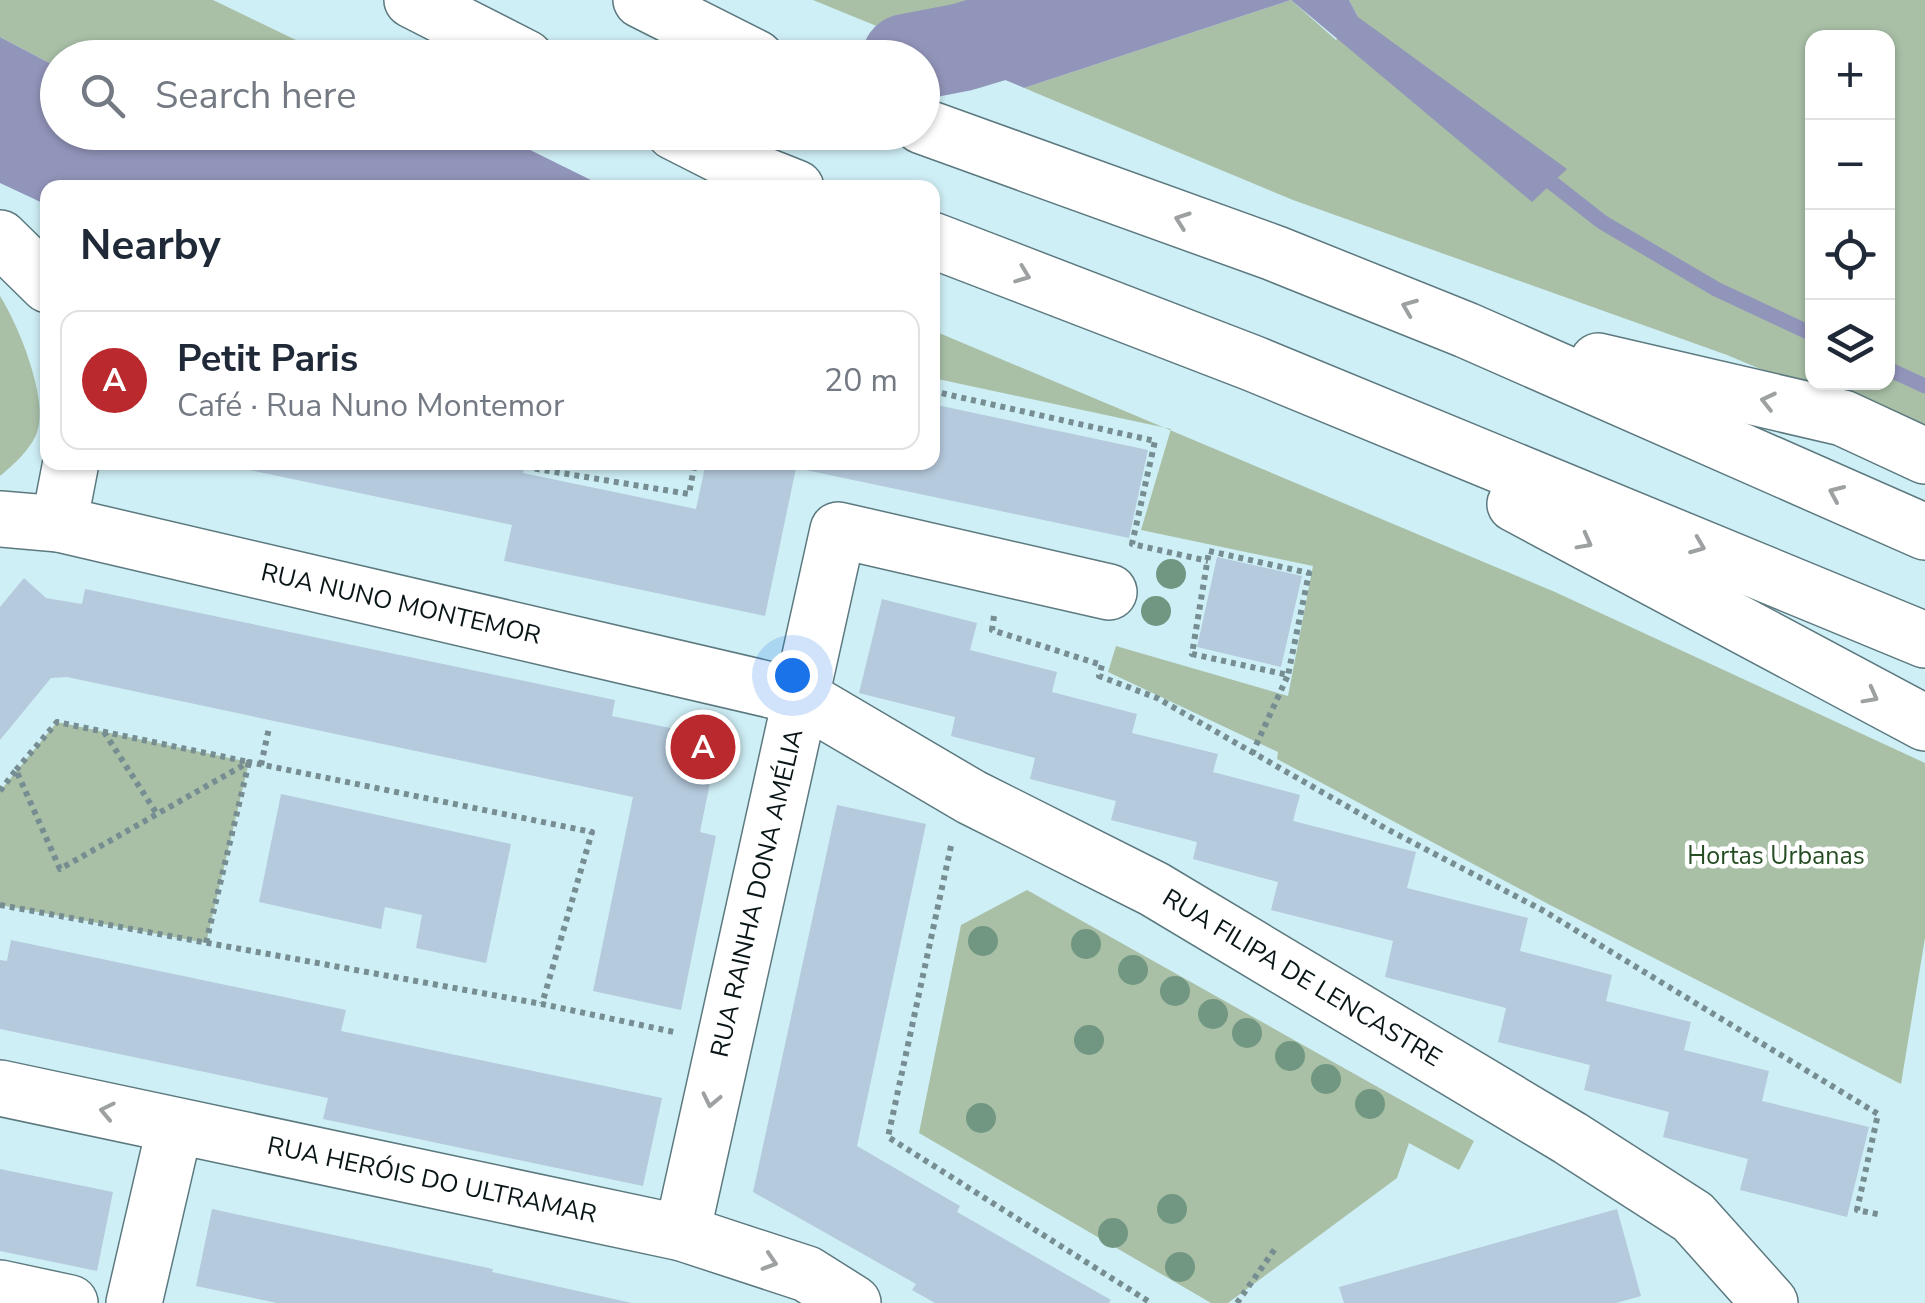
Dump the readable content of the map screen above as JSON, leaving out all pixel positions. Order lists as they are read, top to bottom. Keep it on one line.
{"streets":{"main road":["RUA NUNO MONTEMOR","RUA RAINHA DONA AMÉLIA","RUA FILIPA DE LENCASTRE","RUA HERÓIS DO ULTRAMAR"]},"crossings":[["RUA NUNO MONTEMOR","RUA RAINHA DONA AMÉLIA"],["RUA NUNO MONTEMOR","RUA FILIPA DE LENCASTRE"],["RUA RAINHA DONA AMÉLIA","RUA FILIPA DE LENCASTRE"],["RUA RAINHA DONA AMÉLIA","RUA HERÓIS DO ULTRAMAR"]],"parks":["Hortas Urbanas"],"page":{"map_buttons":["+","−"],"search":"Search here","heading":"Nearby","list":[{"mark":"A","name":"Petit Paris","note":"Café · Rua Nuno Montemor","value":"20 m"}],"pins":"A"}}
